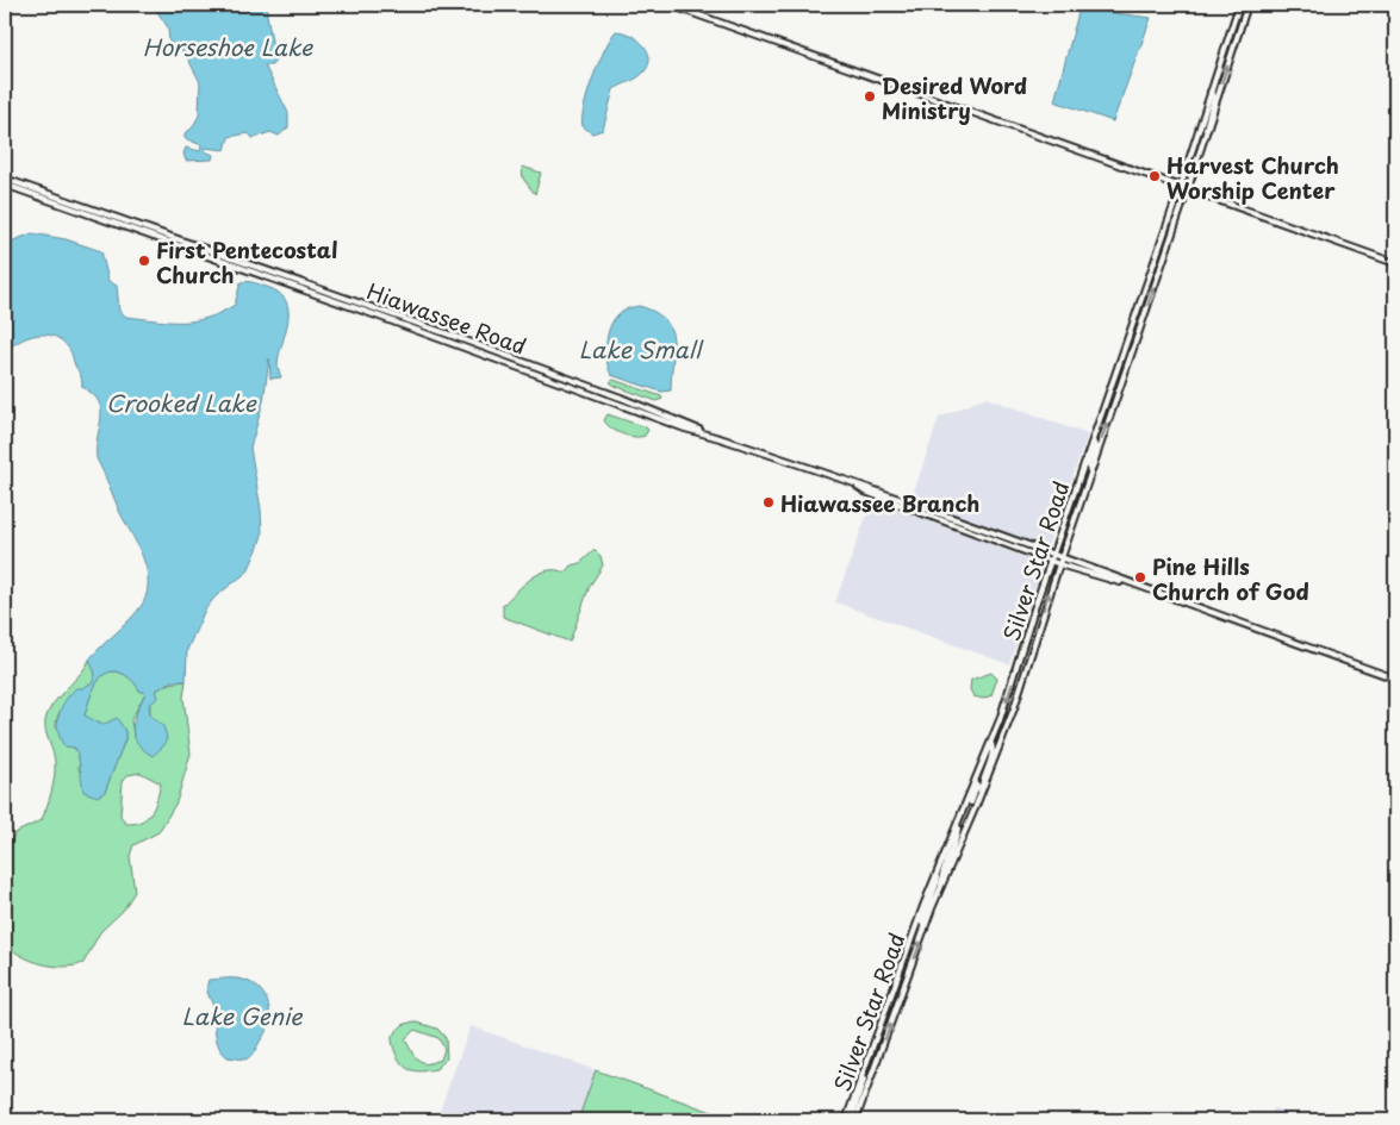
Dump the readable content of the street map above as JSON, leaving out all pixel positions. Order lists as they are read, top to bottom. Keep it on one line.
{"streets":{"main road":["Hiawassee Road","Silver Star Road"]},"crossings":[["Hiawassee Road","Silver Star Road"]],"water":["Horseshoe Lake","Lake Small","Crooked Lake","Lake Genie"],"places":["Desired Word Ministry","Harvest Church Worship Center","First Pentecostal Church","Hiawassee Branch","Pine Hills Church of God"]}
